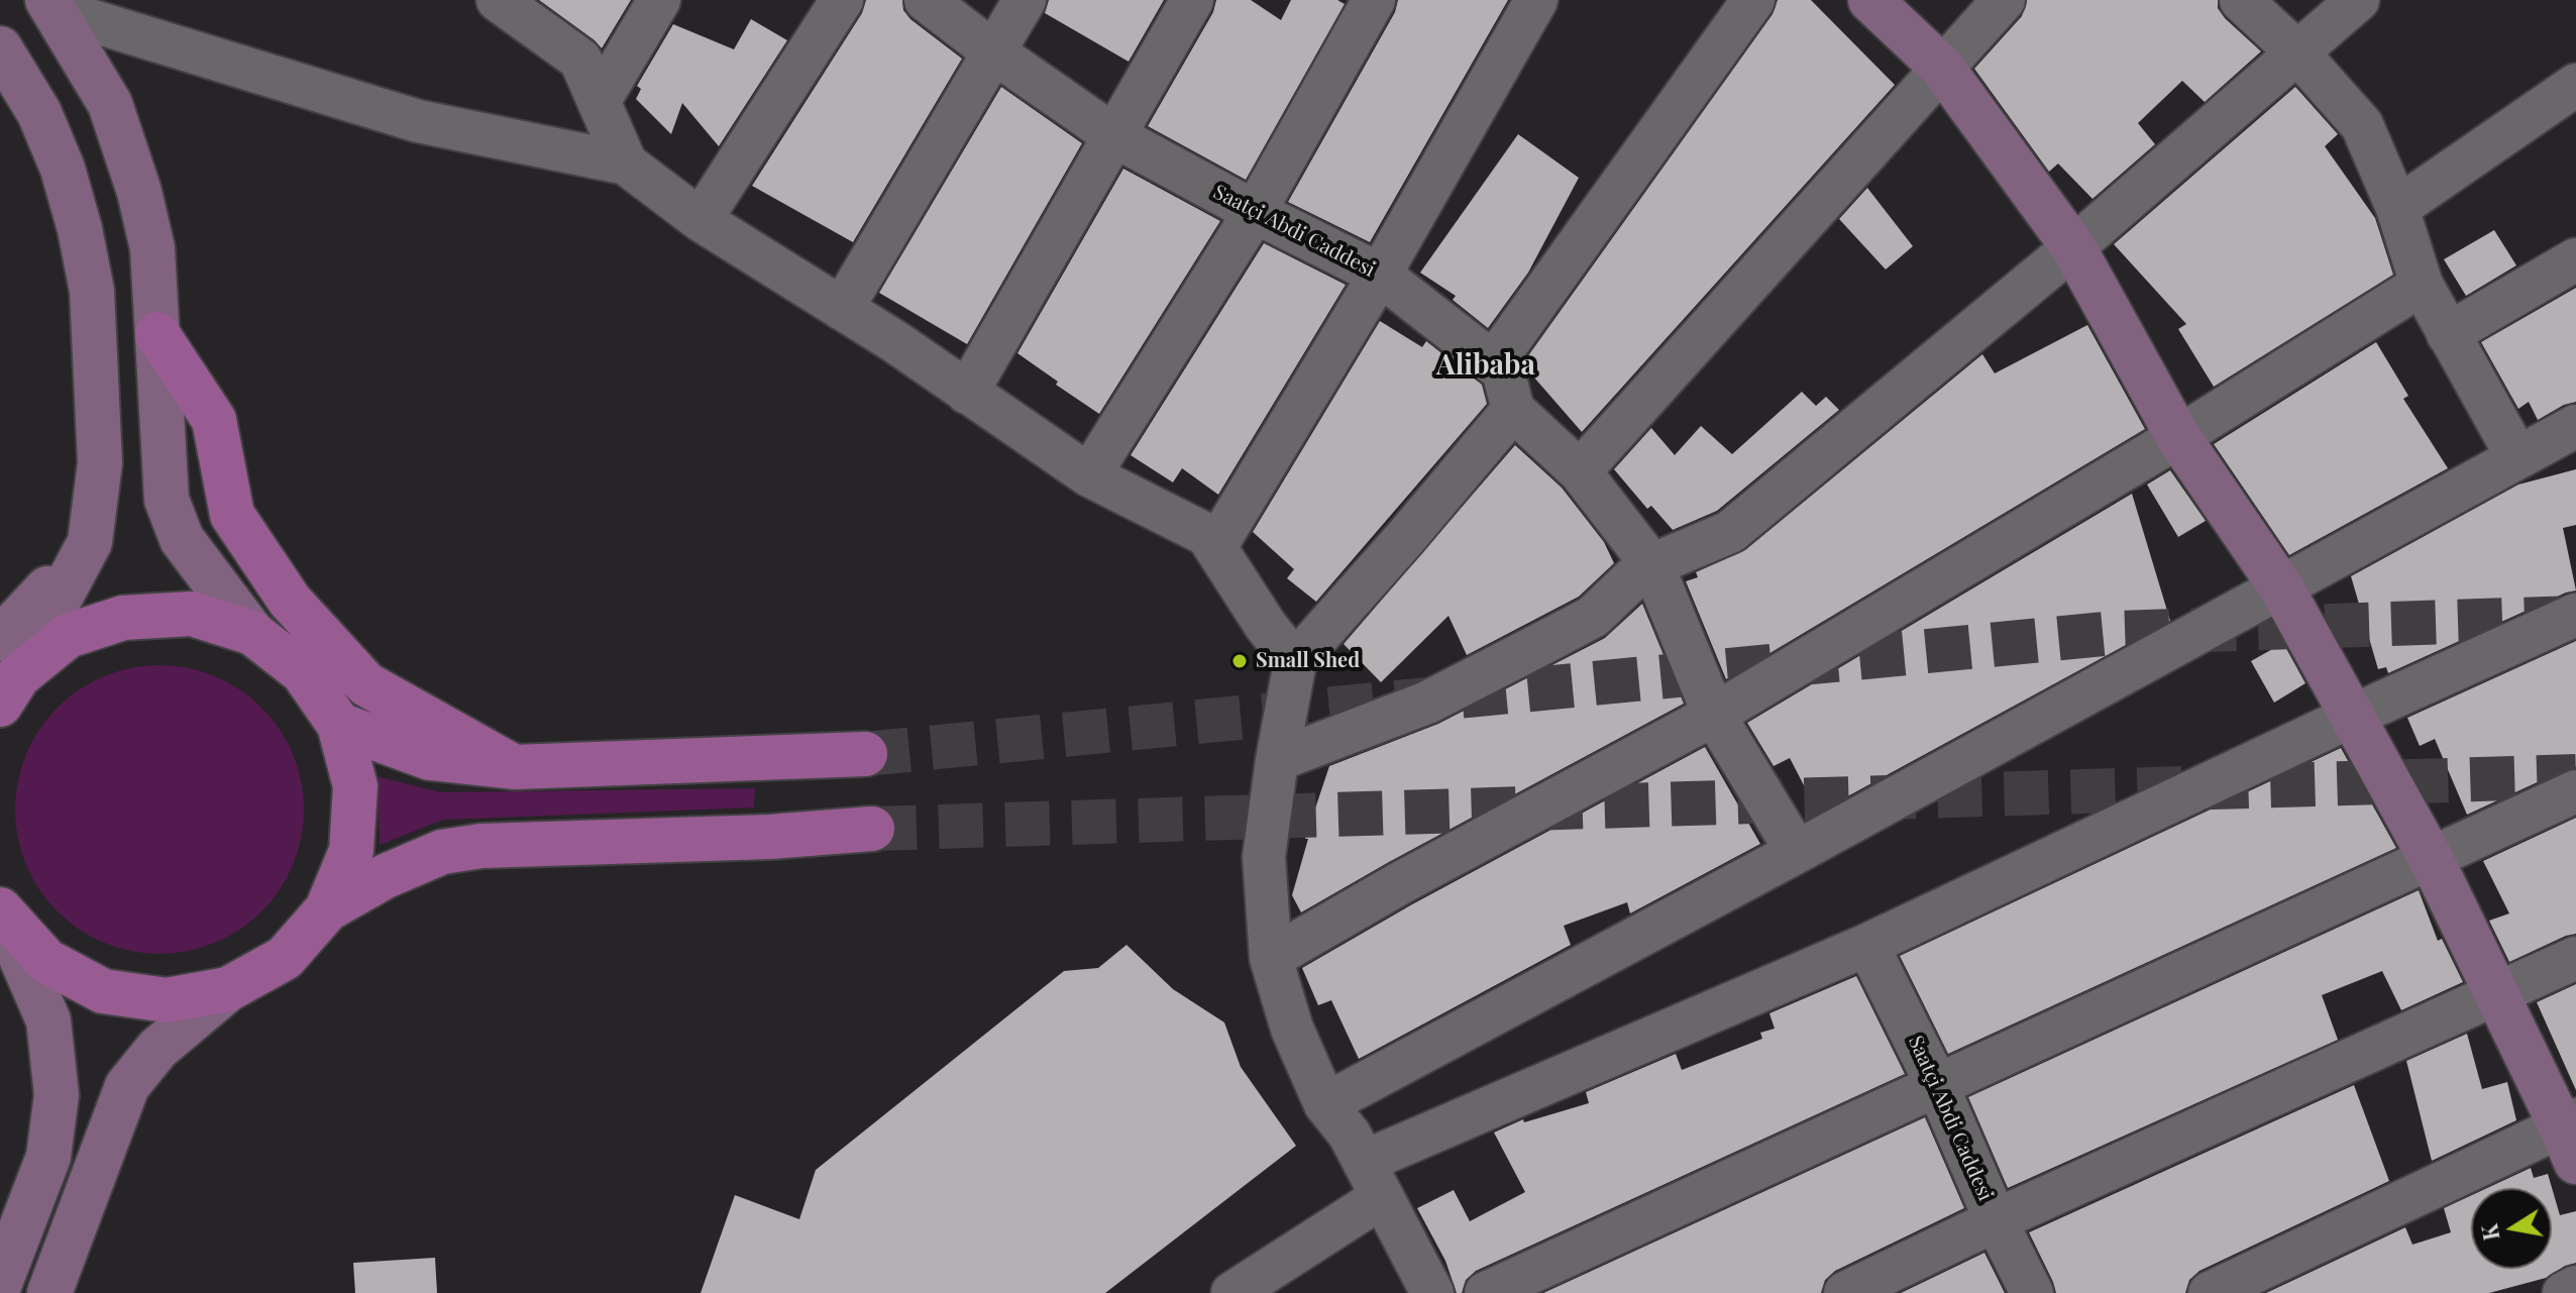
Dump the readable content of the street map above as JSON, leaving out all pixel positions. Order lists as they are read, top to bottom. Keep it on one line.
{"streets":{"street":["Saatçi Abdi Caddesi"]},"districts":["Alibaba"],"places":["Small Shed"],"north":"left"}
